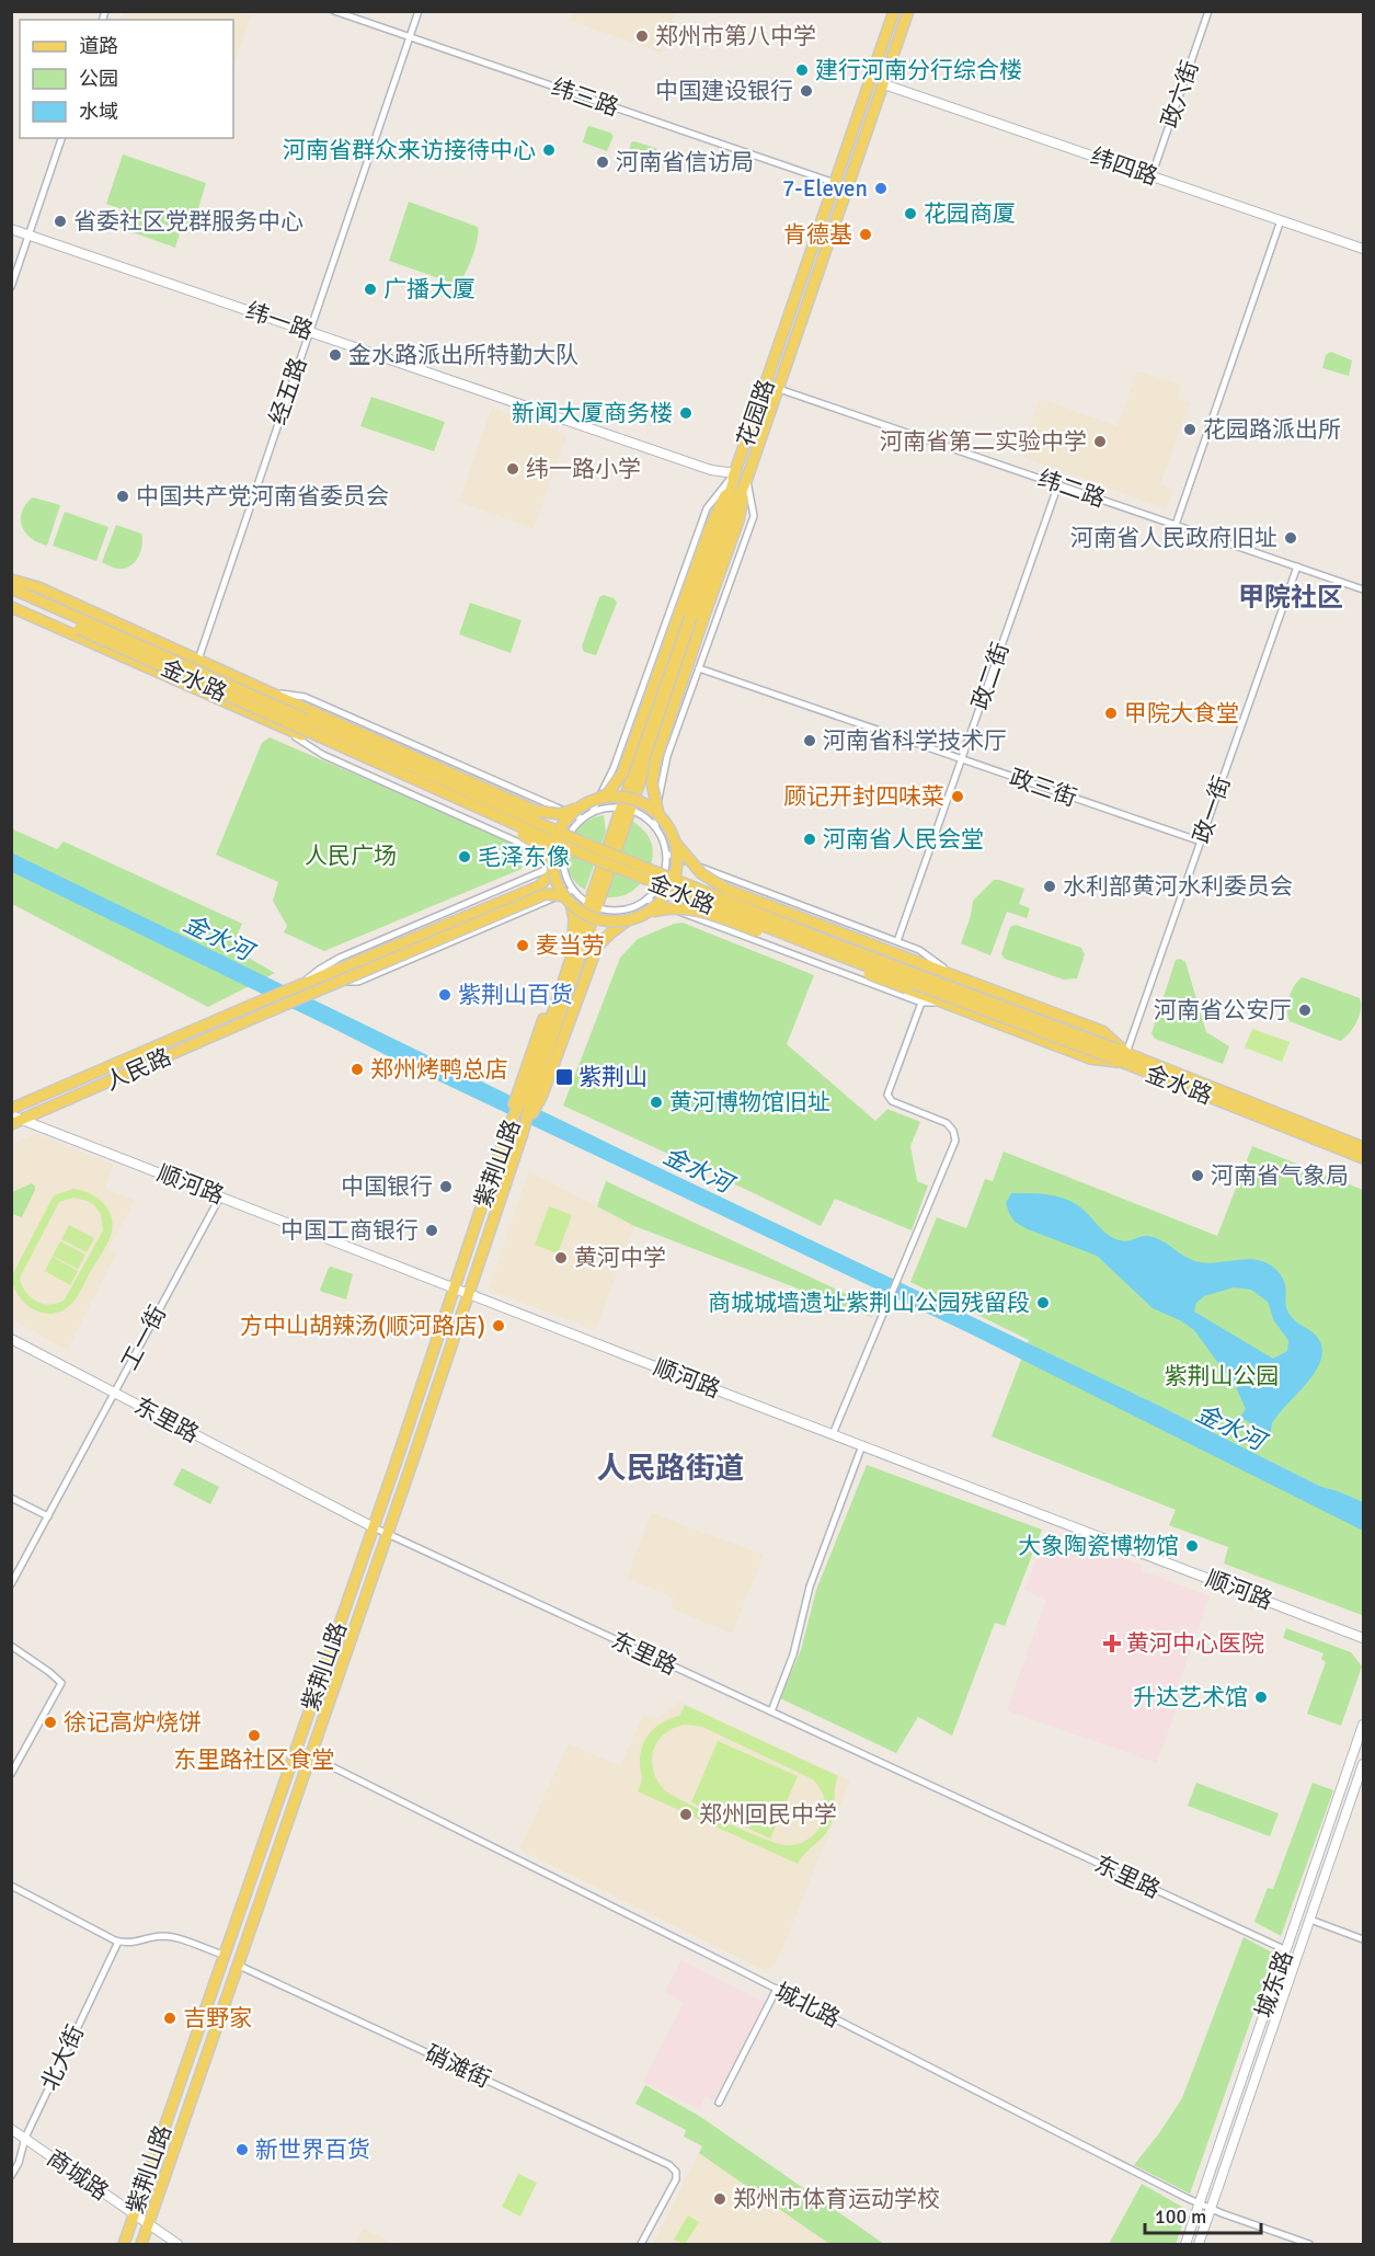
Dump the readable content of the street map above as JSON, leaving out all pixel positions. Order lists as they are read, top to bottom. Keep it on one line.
{"streets":{"main road":["花园路","金水路","人民路","紫荆山路"],"street":["政六街","纬三路","纬四路","纬一路","经五路","纬二路","政二街","政三街","政一街","顺河路","工一街","东里路","城东路","城北路","北大街","硝滩街","商城路"]},"crossings":[["政六街","纬四路"],["纬三路","经五路"],["纬三路","花园路"],["纬四路","花园路"],["纬一路","经五路"],["纬一路","花园路"],["花园路","纬二路"],["纬二路","政二街"],["纬二路","政一街"],["政二街","政三街"],["金水路","政一街"],["政三街","政一街"],["人民路","顺河路"],["紫荆山路","顺河路"],["紫荆山路","东里路"],["紫荆山路","城北路"],["紫荆山路","硝滩街"],["紫荆山路","商城路"],["顺河路","工一街"],["工一街","东里路"],["东里路","城东路"],["城东路","城北路"],["北大街","商城路"]],"districts":["甲院社区","人民路街道"],"water":["金水河"],"parks":["人民广场","紫荆山公园"],"places":{"other":["郑州市第八中学","建行河南分行综合楼","中国建设银行","河南省群众来访接待中心","河南省信访局","7-Eleven","花园商厦","省委社区党群服务中心","肯德基","广播大厦","金水路派出所特勤大队","新闻大厦商务楼","花园路派出所","河南省第二实验中学","纬一路小学","中国共产党河南省委员会","河南省人民政府旧址","甲院大食堂","河南省科学技术厅","顾记开封四味菜","河南省人民会堂","毛泽东像","水利部黄河水利委员会","麦当劳","紫荆山百货","河南省公安厅","郑州烤鸭总店","黄河博物馆旧址","河南省气象局","中国银行","中国工商银行","黄河中学","商城城墙遗址紫荆山公园残留段","方中山胡辣汤(顺河路店)","大象陶瓷博物馆","升达艺术馆","徐记高炉烧饼","东里路社区食堂","郑州回民中学","吉野家","新世界百货","郑州市体育运动学校"],"transit":["紫荆山"],"health":["黄河中心医院"]},"legend":["道路","公园","水域"],"scale_bar":"100 m"}
